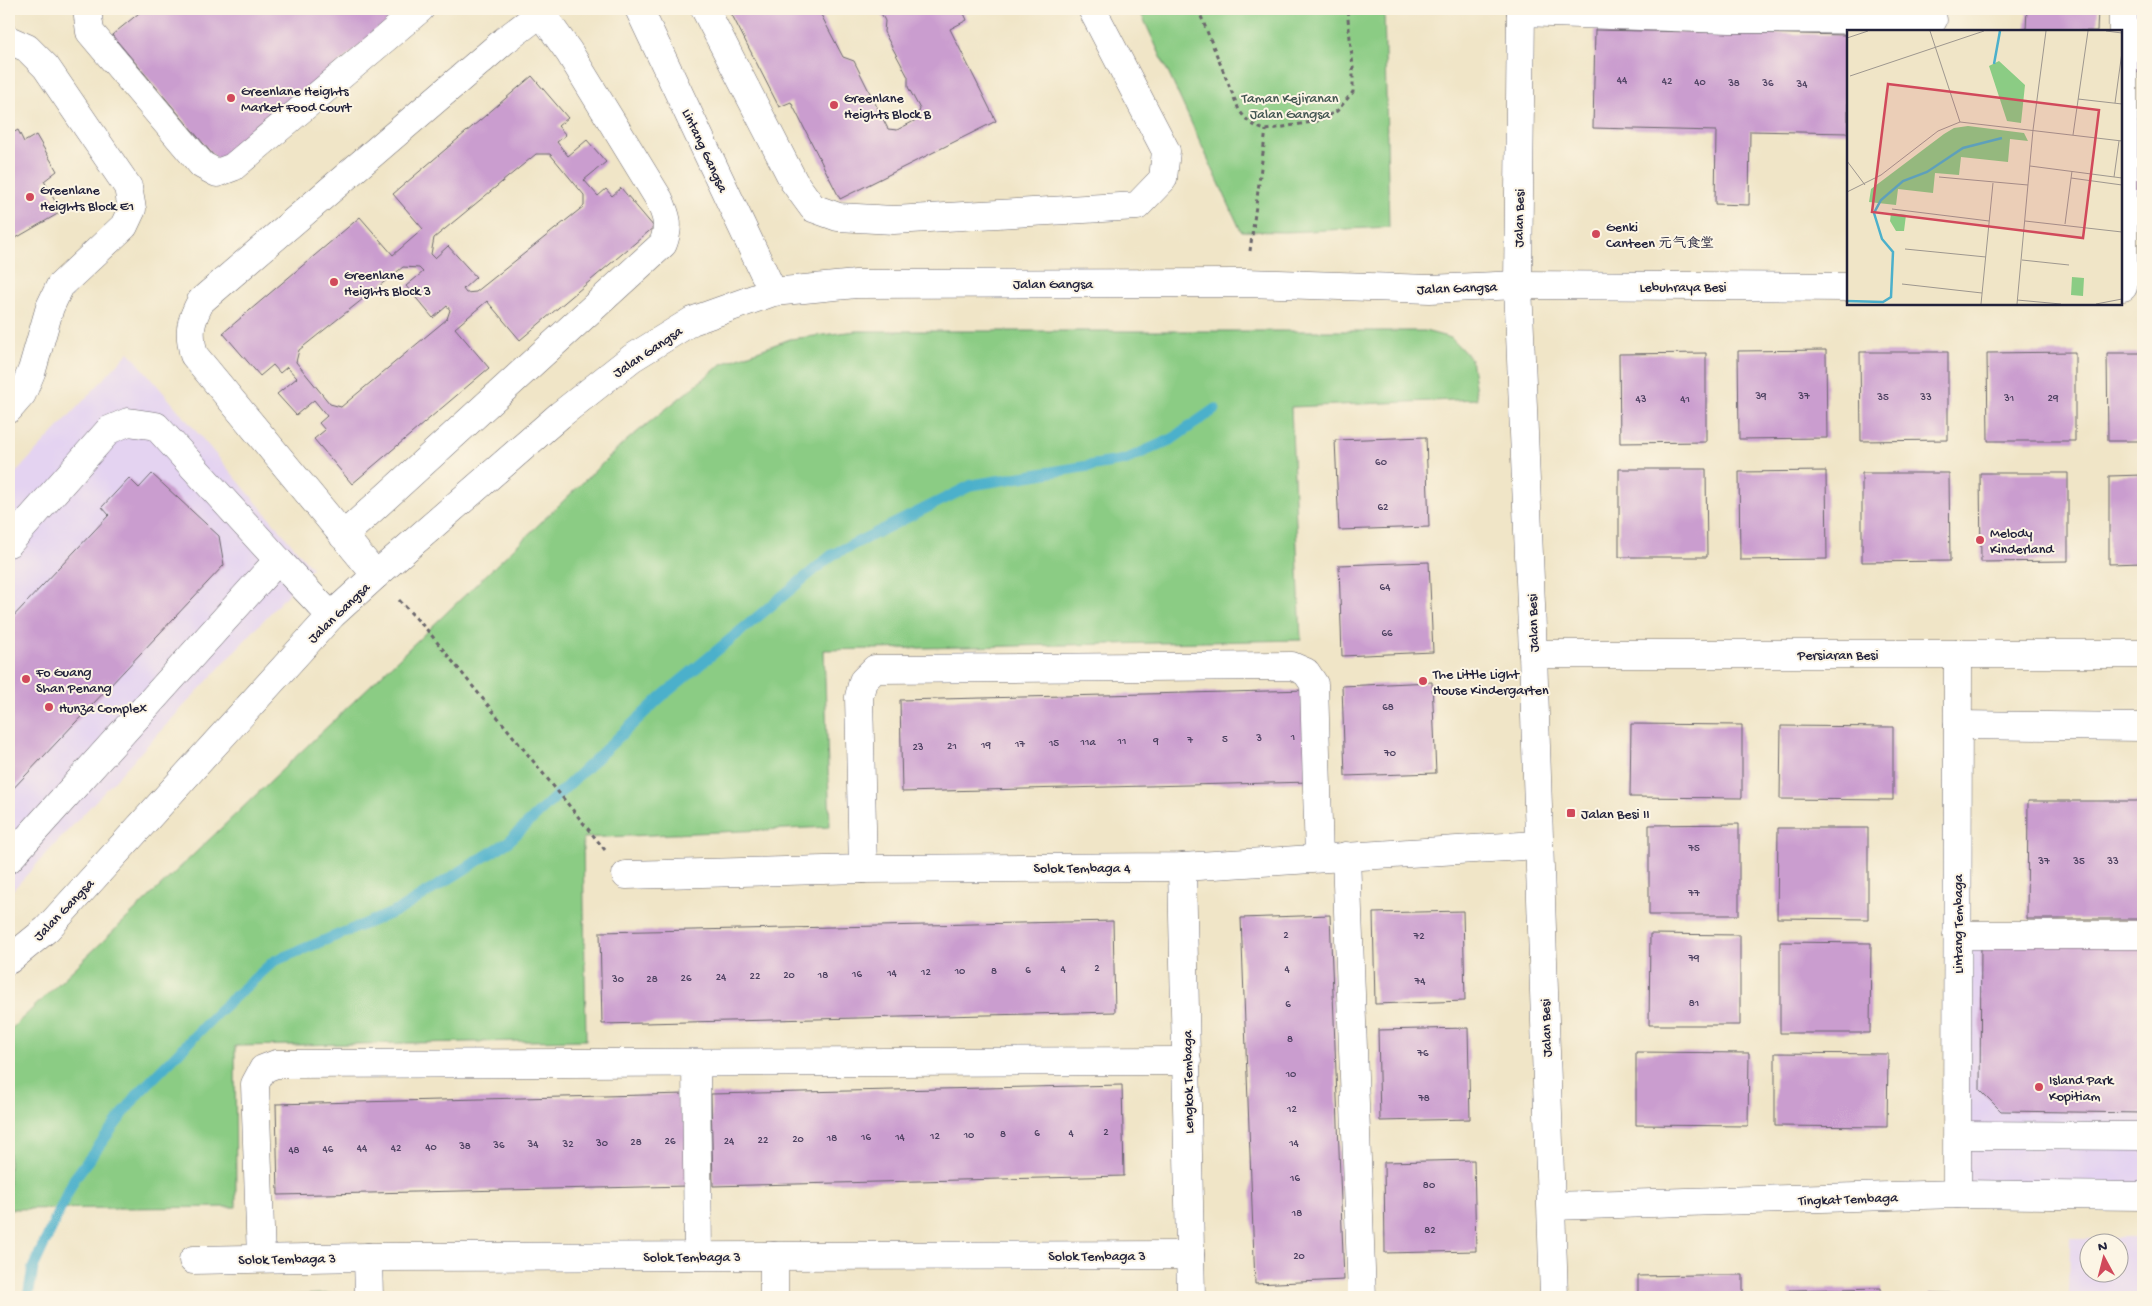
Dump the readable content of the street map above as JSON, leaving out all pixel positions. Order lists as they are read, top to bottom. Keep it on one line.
{"streets":{"street":["Lintang Gangsa","Jalan Besi","Jalan Gangsa","Lebuhraya Besi","Persiaran Besi","Solok Tembaga 4","Lintang Tembaga","Lengkok Tembaga","Tingkat Tembaga","Solok Tembaga 3"]},"crossings":[["Lintang Gangsa","Jalan Gangsa"],["Jalan Besi","Jalan Gangsa"],["Jalan Besi","Lebuhraya Besi"],["Jalan Besi","Persiaran Besi"],["Jalan Besi","Solok Tembaga 4"],["Jalan Besi","Tingkat Tembaga"],["Jalan Gangsa","Lebuhraya Besi"],["Persiaran Besi","Lintang Tembaga"],["Solok Tembaga 4","Lengkok Tembaga"],["Lintang Tembaga","Tingkat Tembaga"],["Lengkok Tembaga","Solok Tembaga 3"]],"parks":["Taman Kejiranan Jalan Gangsa"],"places":{"other":["Greenlane Heights Market Food Court","Greenlane Heights Block B","Greenlane Heights Block E1","Genki Canteen 元气食堂","Greenlane Heights Block 3","Melody Kinderland","Fo Guang Shan Penang","The Little Light House Kindergarten","Hunza Complex","Island Park Kopitiam"],"transit":["Jalan Besi II"]},"house_numbers":["44","42","40","38","36","34","39","37","35","33","31","29","43","41","60","62","64","66","68","1","3","5","7","11","9","11a","15","17","19","21","23","70","75","37","35","33","77","2","72","79","2","4","4","6","10","8","12","14","16","20","18","22","24","26","30","28","74","81","6","8","76","10","78","12","2","6","4","8","10","12","16","14","18","20","22","26","24","28","30","14","34","32","36","38","40","44","42","46","48","16","80","18","82","20"],"north":"top"}
